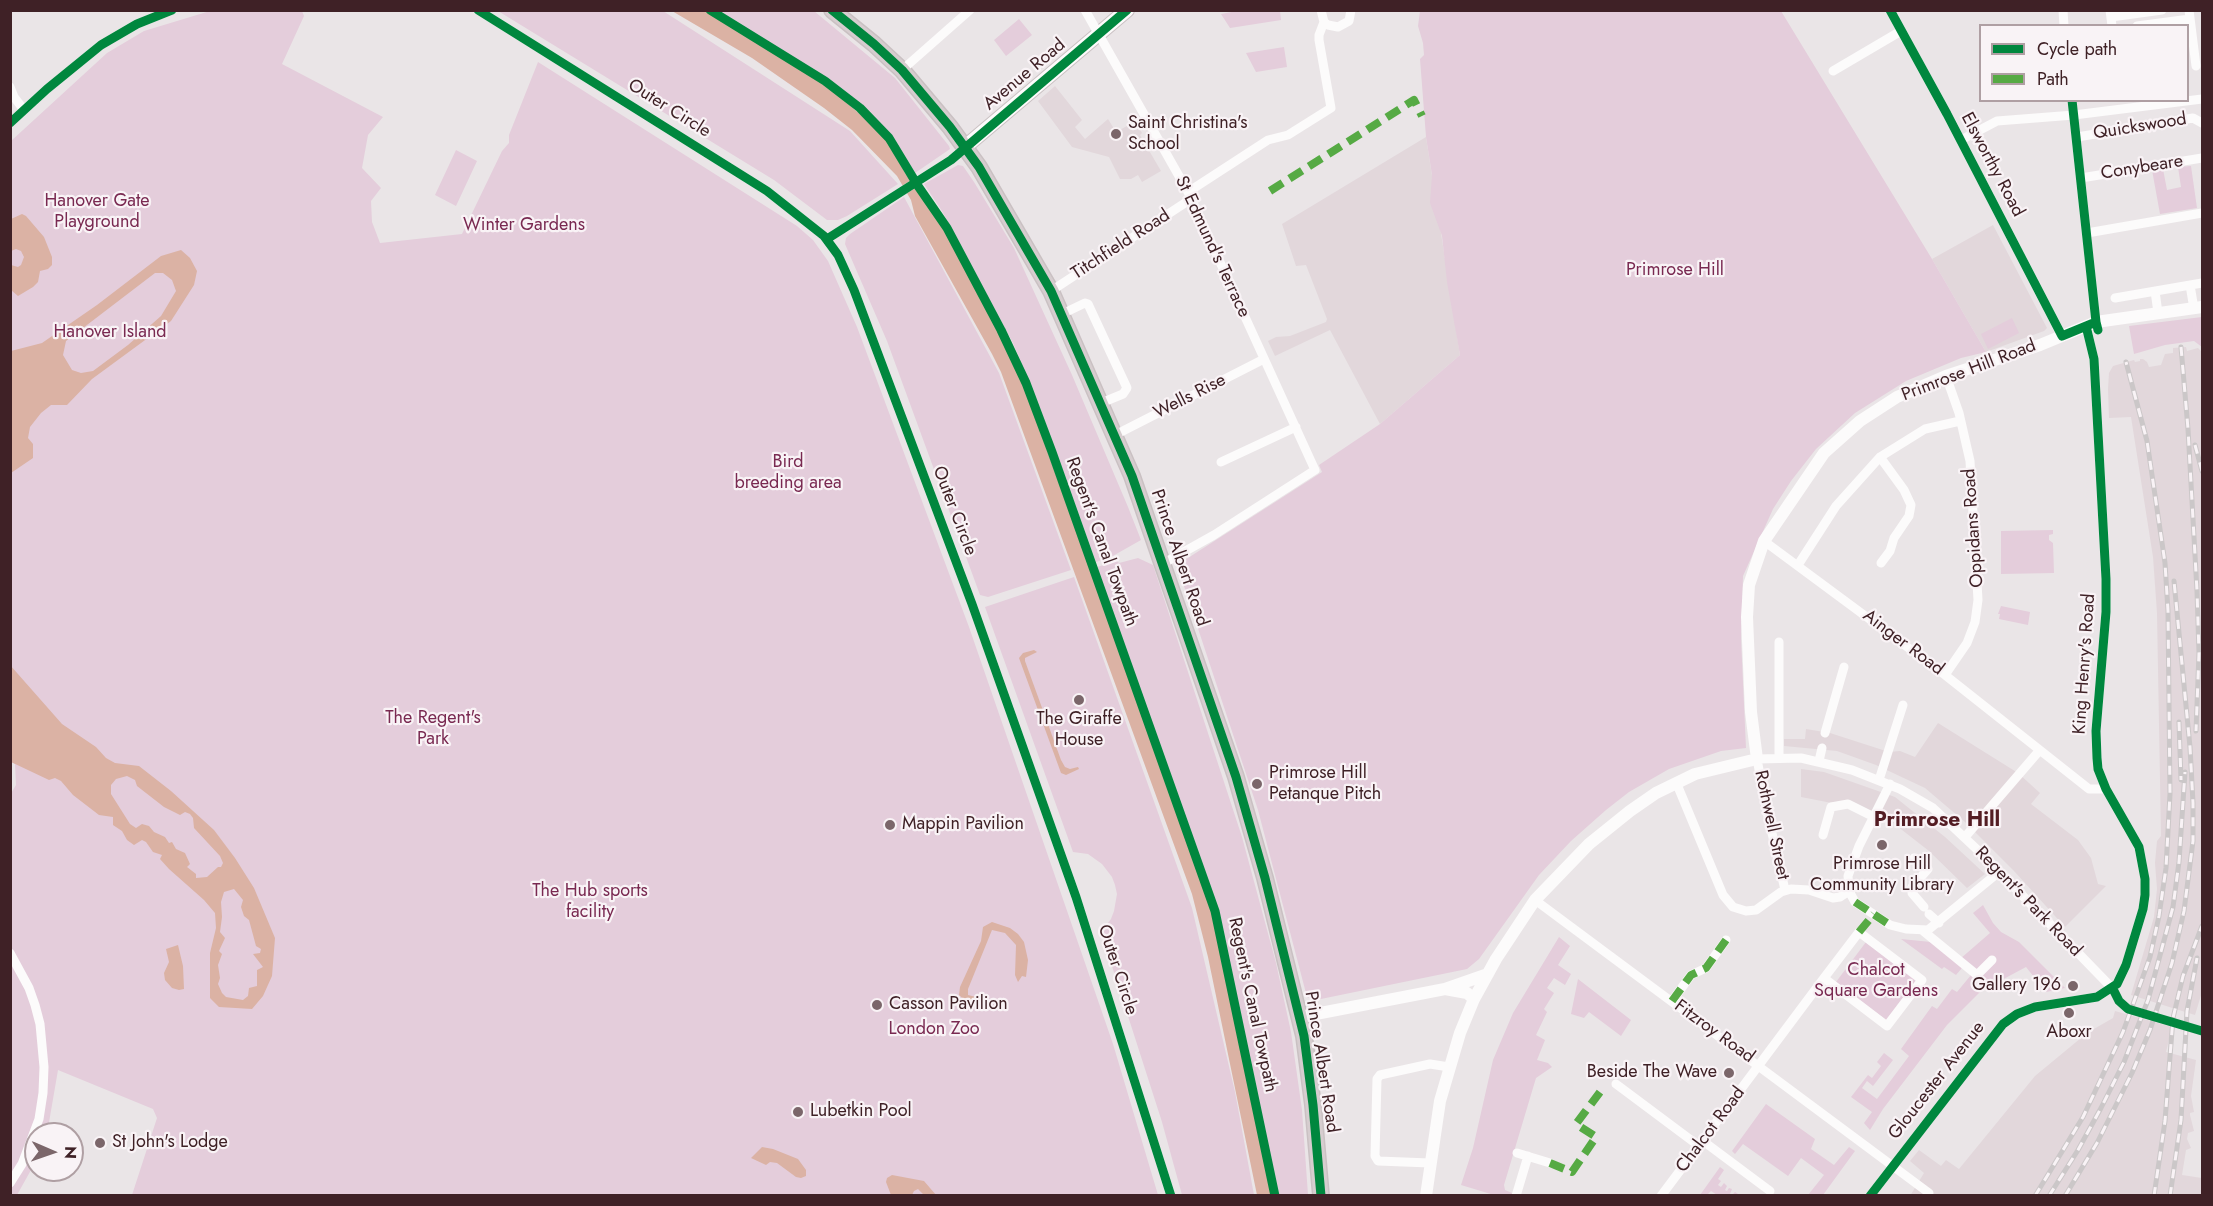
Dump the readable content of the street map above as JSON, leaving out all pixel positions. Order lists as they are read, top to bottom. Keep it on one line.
{"streets":{"main road":["Avenue Road","Prince Albert Road"],"street":["Outer Circle","Quickswood","Elsworthy Road","Conybeare","Titchfield Road","St Edmund's Terrace","Primrose Hill Road","Wells Rise","Oppidans Road","Ainger Road","King Henry's Road","Rothwell Street","Regent's Park Road","Fitzroy Road","Gloucester Avenue","Chalcot Road"],"cycle path":["Regent's Canal Towpath"]},"crossings":[["Avenue Road","Outer Circle"],["Avenue Road","St Edmund's Terrace"],["Avenue Road","Prince Albert Road"],["Quickswood","King Henry's Road"],["Elsworthy Road","Primrose Hill Road"],["Conybeare","King Henry's Road"],["Titchfield Road","St Edmund's Terrace"],["Titchfield Road","Prince Albert Road"],["St Edmund's Terrace","Wells Rise"],["St Edmund's Terrace","Prince Albert Road"],["Primrose Hill Road","Oppidans Road"],["Primrose Hill Road","Ainger Road"],["Primrose Hill Road","King Henry's Road"],["Primrose Hill Road","Rothwell Street"],["Primrose Hill Road","Regent's Park Road"],["Wells Rise","Prince Albert Road"],["Oppidans Road","Ainger Road"],["King Henry's Road","Regent's Park Road"],["King Henry's Road","Gloucester Avenue"],["Rothwell Street","Regent's Park Road"],["Regent's Park Road","Fitzroy Road"],["Regent's Park Road","Gloucester Avenue"],["Fitzroy Road","Gloucester Avenue"],["Fitzroy Road","Chalcot Road"]],"districts":["Primrose Hill"],"parks":["Hanover Gate Playground","Winter Gardens","Primrose Hill","Hanover Island","Bird breeding area","The Regent's Park","The Hub sports facility","Chalcot Square Gardens","London Zoo"],"places":["Saint Christina's School","The Giraffe House","Primrose Hill Petanque Pitch","Mappin Pavilion","Primrose Hill Community Library","Gallery 196","Casson Pavilion","Aboxr","Beside The Wave","Lubetkin Pool","St John's Lodge"],"legend":["Cycle path","Path"],"north":"right"}
